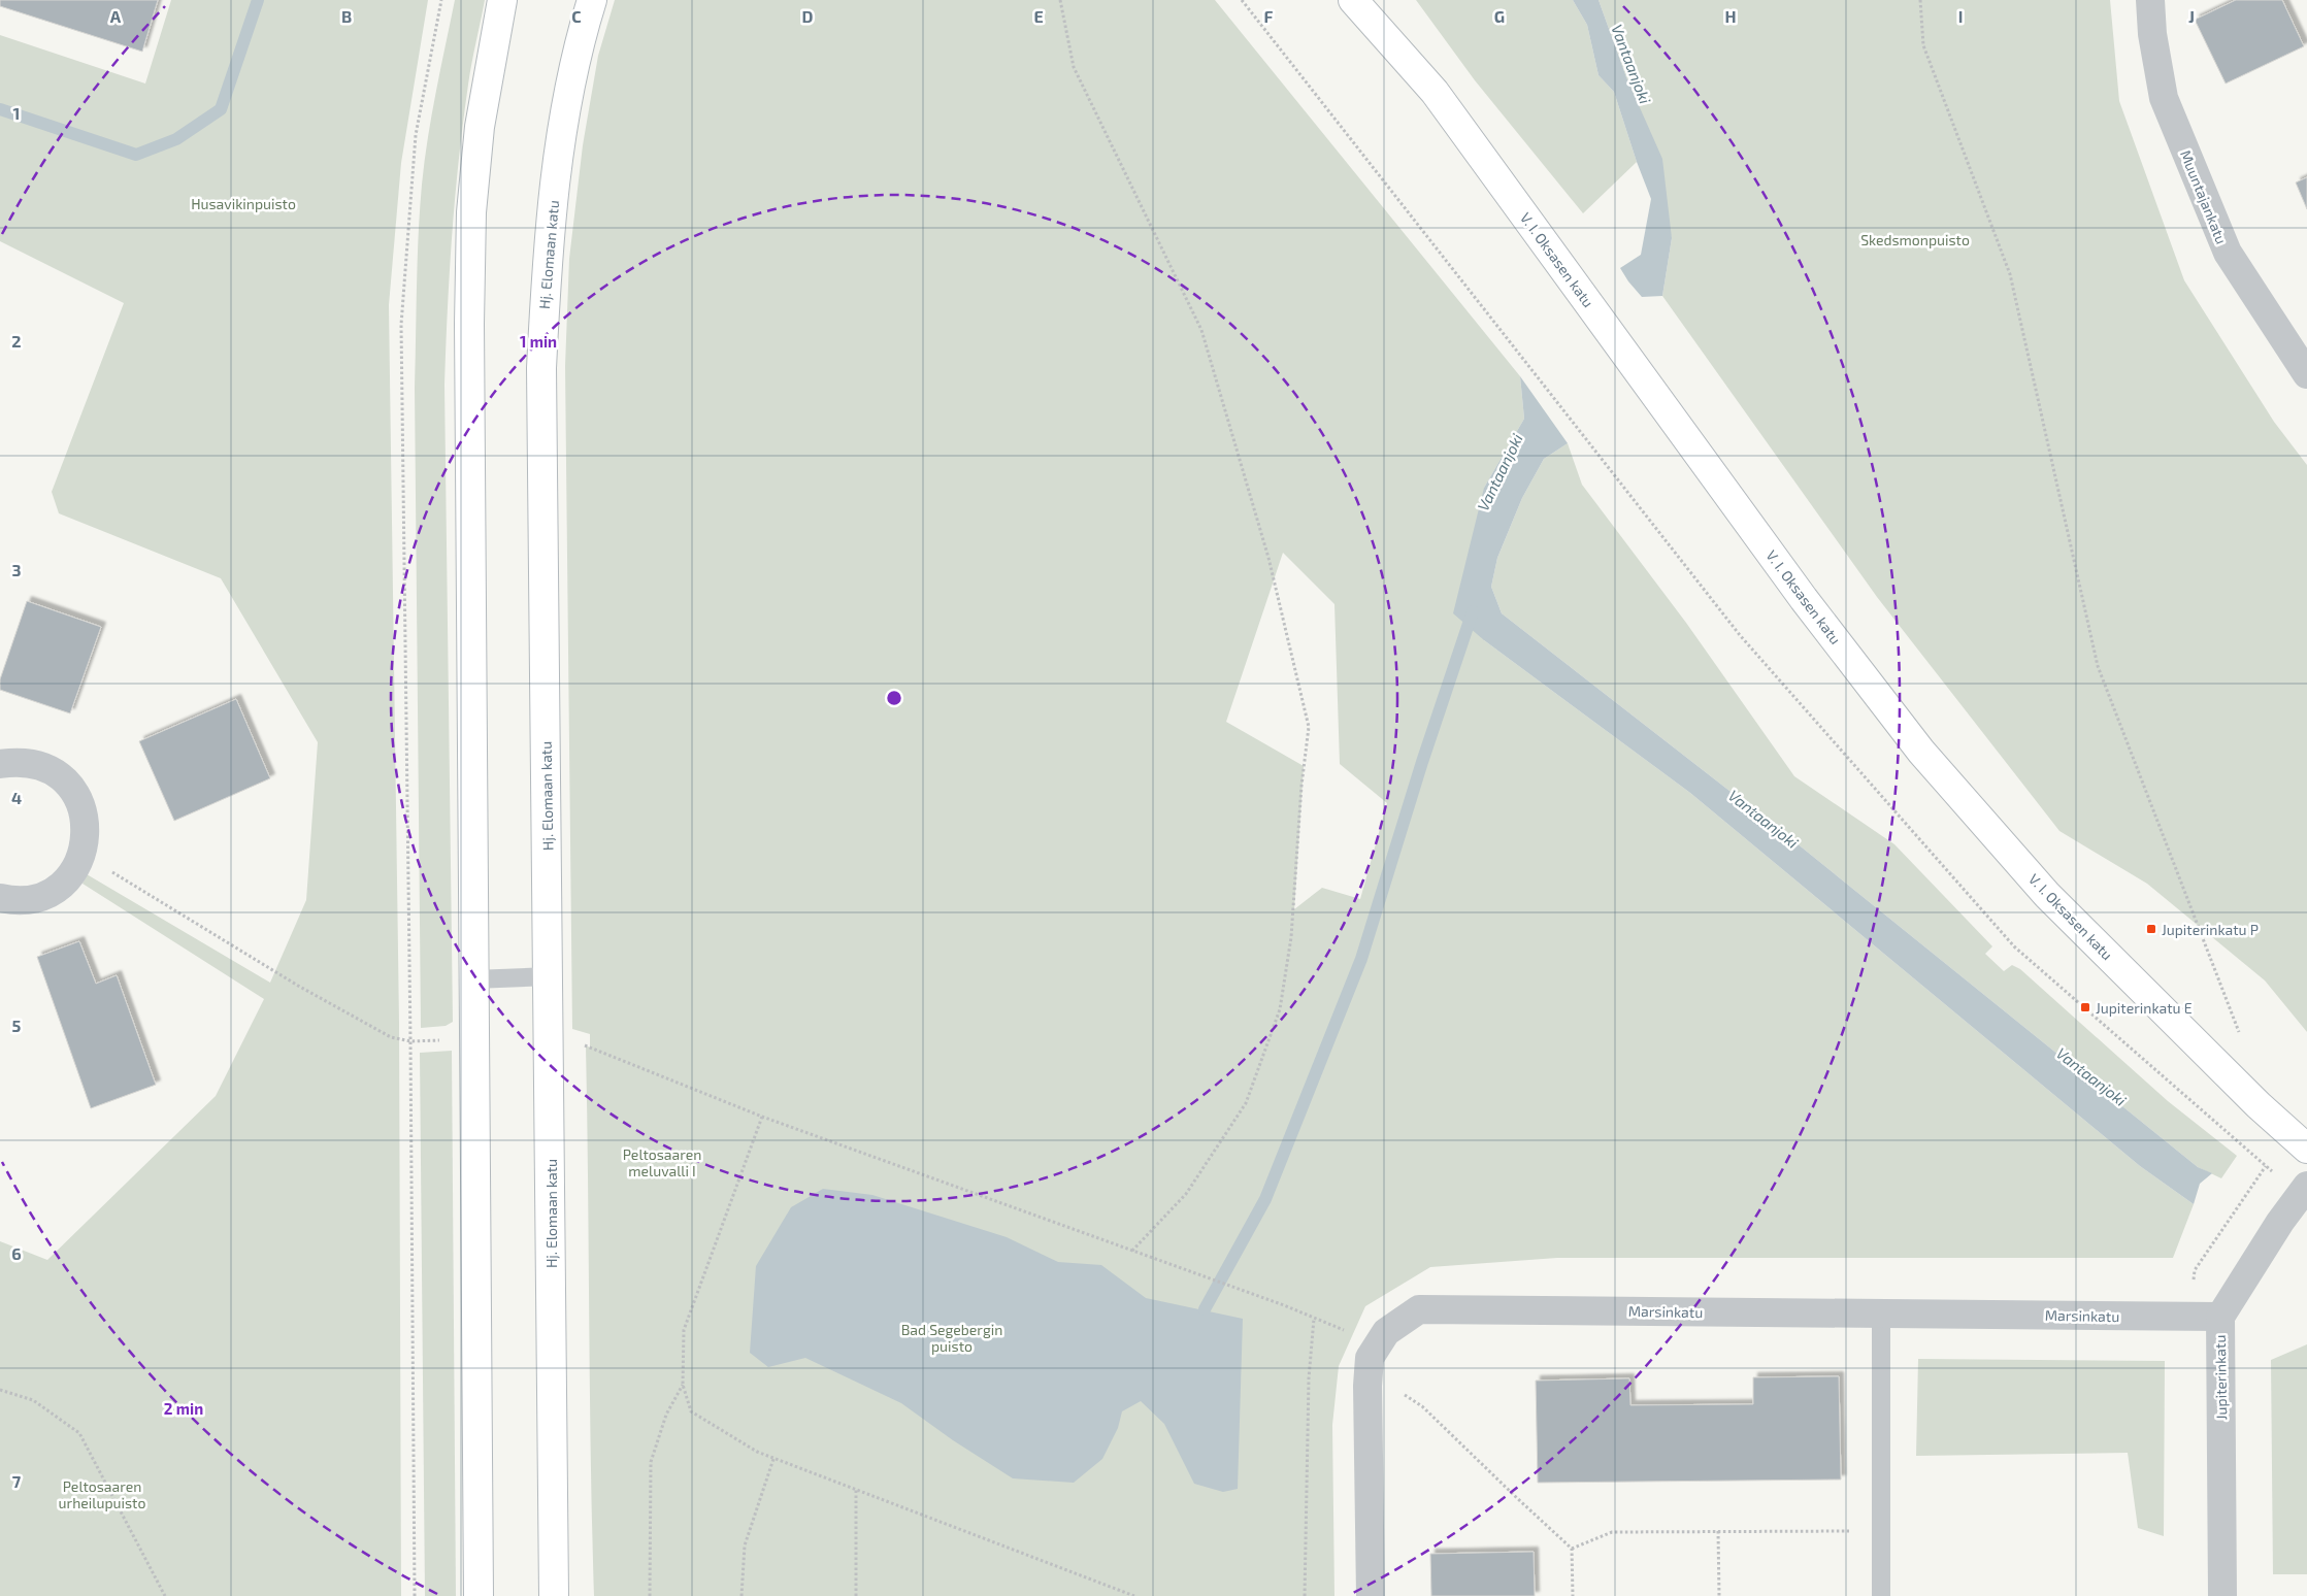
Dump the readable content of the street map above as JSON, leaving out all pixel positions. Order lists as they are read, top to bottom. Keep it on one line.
{"streets":{"street":["Muuntajankatu","Hj. Elomaan katu","V. I. Oksasen katu","Marsinkatu","Jupiterinkatu"]},"crossings":[["Marsinkatu","Jupiterinkatu"]],"water":["Vantaanjoki"],"parks":["Husavikinpuisto","Skedsmonpuisto","Peltosaaren meluvalli I","Bad Segebergin puisto","Peltosaaren urheilupuisto"],"places":{"transit":["Jupiterinkatu P","Jupiterinkatu E"]},"grid":{"columns":["A","B","C","D","E","F","G","H","I","J"],"rows":["1","2","3","4","5","6","7"]},"rings":["1 min","2 min"]}
